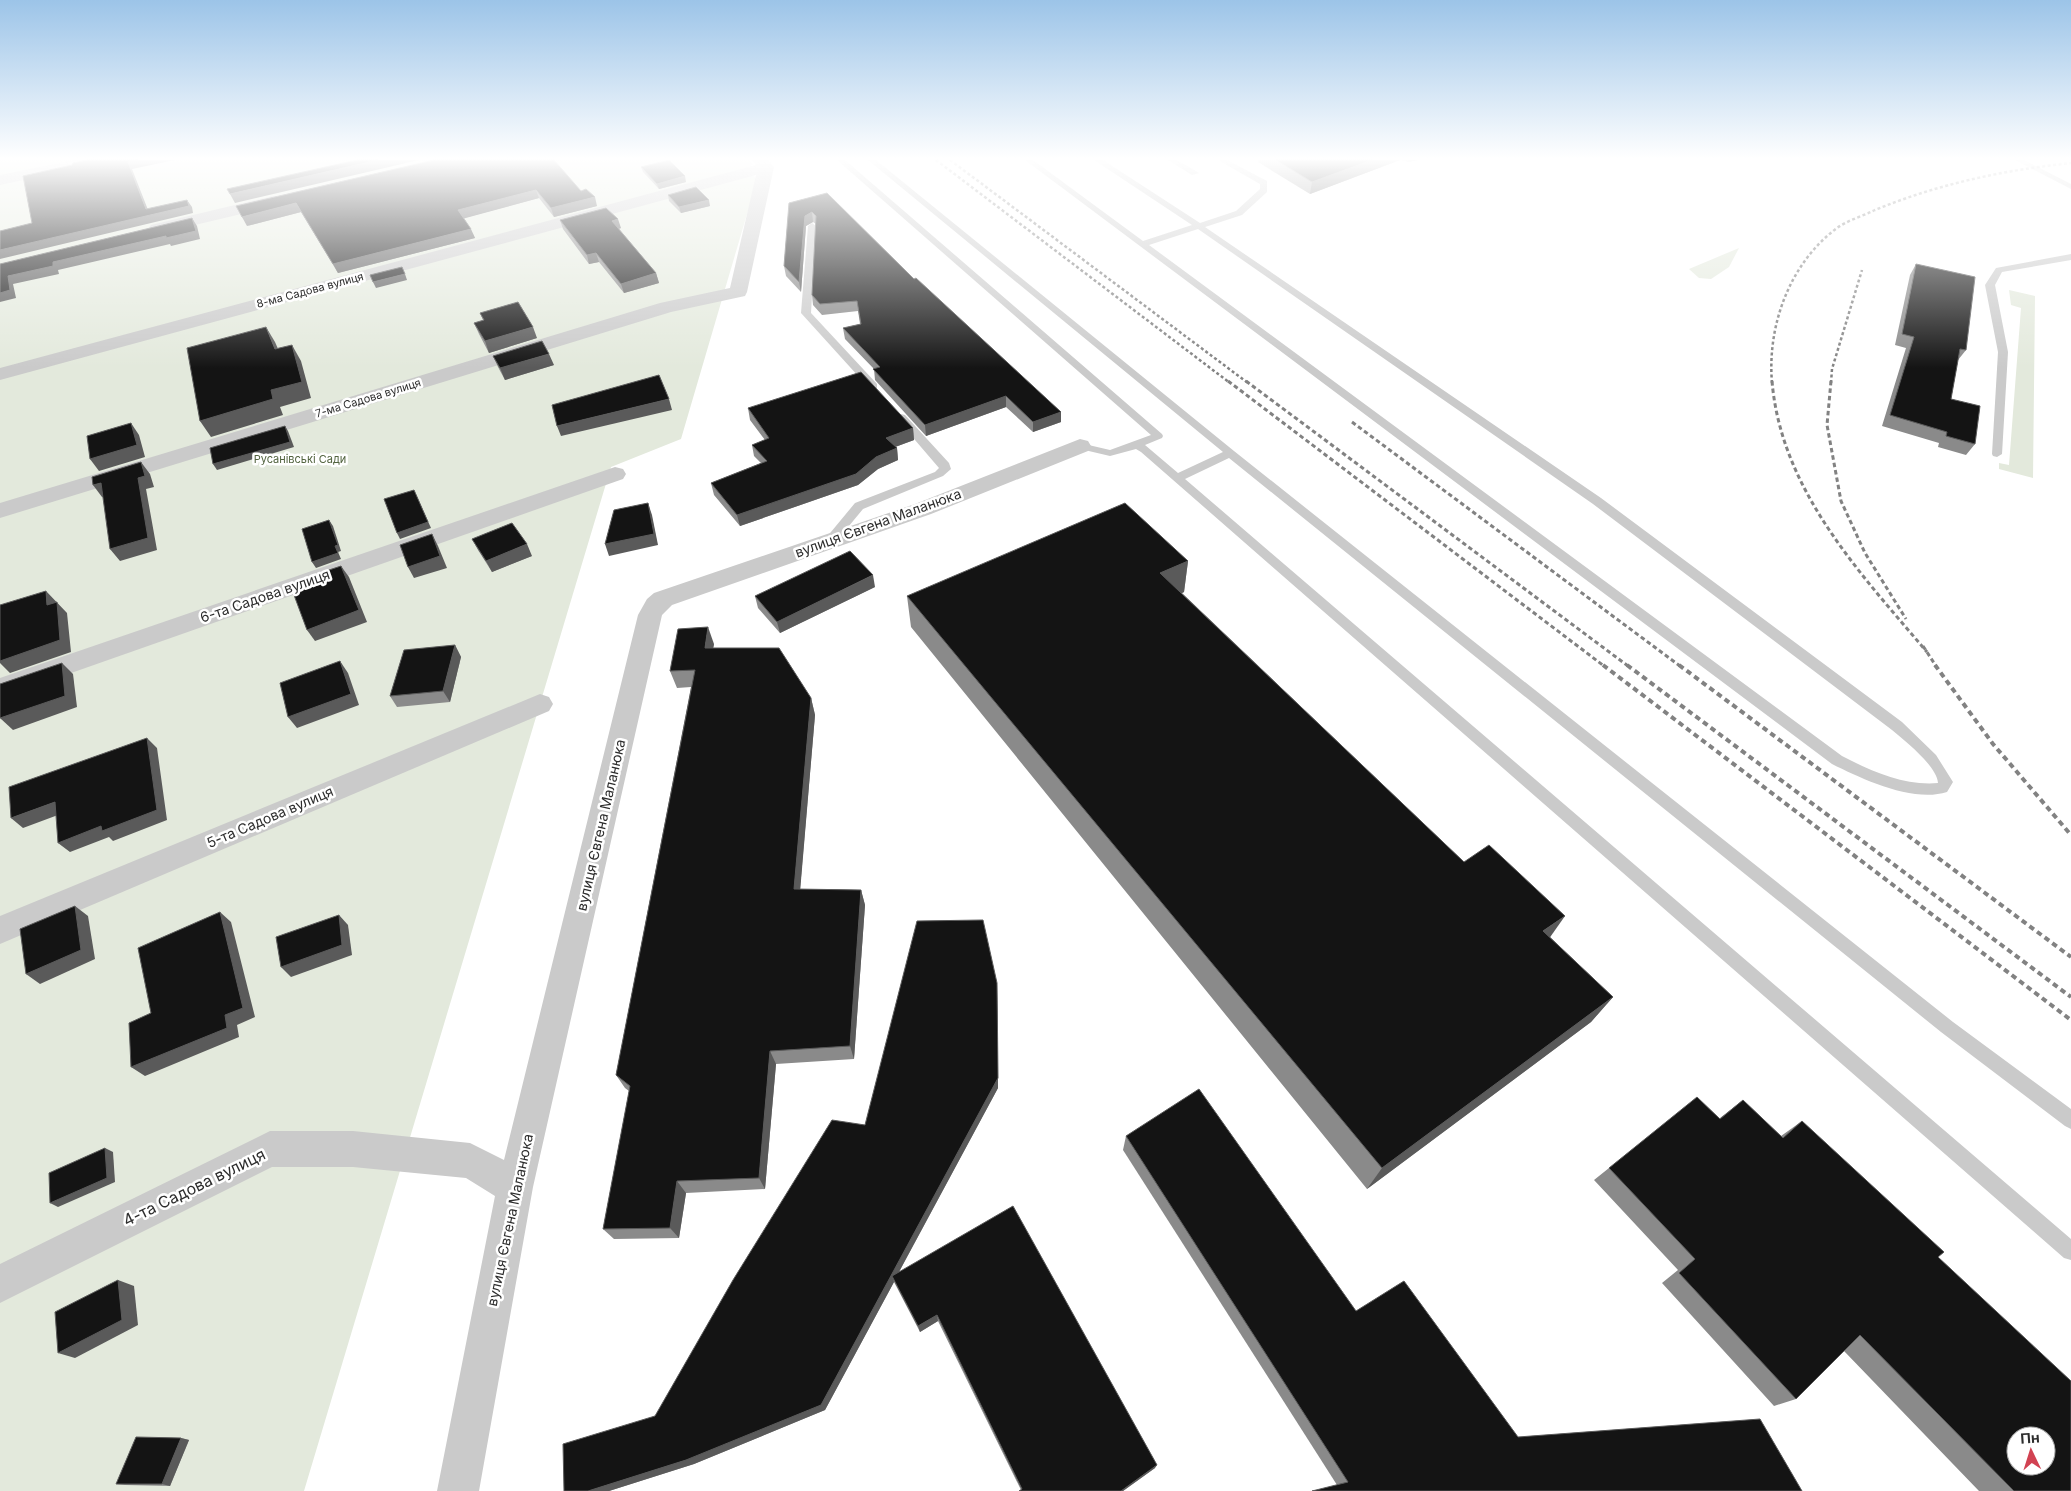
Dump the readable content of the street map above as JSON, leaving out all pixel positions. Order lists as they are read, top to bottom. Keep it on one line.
{"streets":{"street":["8-ма Садова вулиця","7-ма Садова вулиця","вулиця Євгена Маланюка","6-та Садова вулиця","5-та Садова вулиця","4-та Садова вулиця"]},"crossings":[["вулиця Євгена Маланюка","4-та Садова вулиця"]],"parks":["Русанівські Сади"],"north":"top"}
